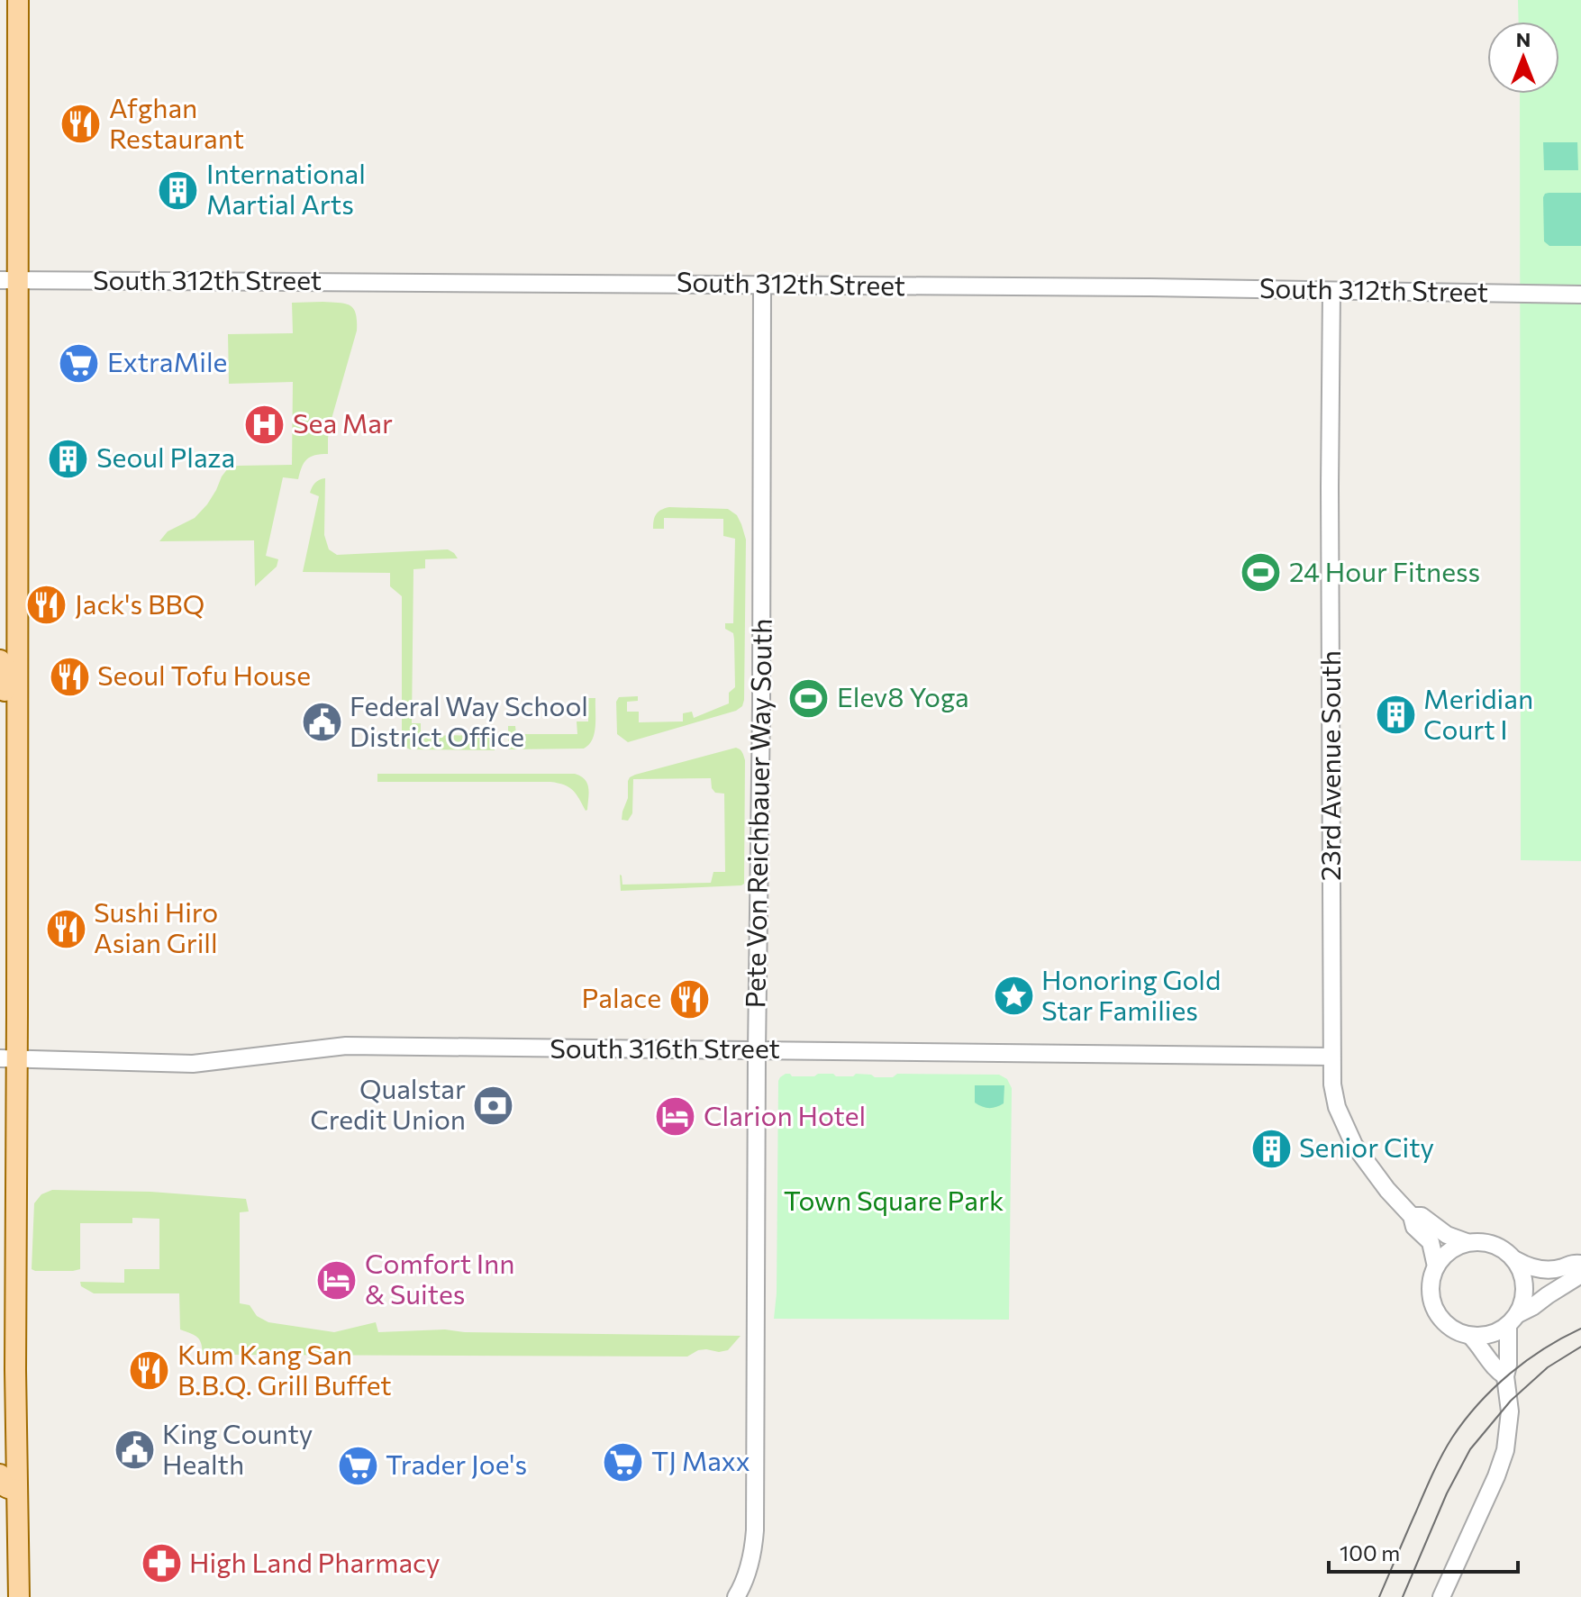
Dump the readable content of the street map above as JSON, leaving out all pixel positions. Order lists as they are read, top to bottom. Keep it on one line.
{"streets":{"street":["South 312th Street","23rd Avenue South","Pete Von Reichbauer Way South","South 316th Street"]},"crossings":[["South 312th Street","23rd Avenue South"],["South 312th Street","Pete Von Reichbauer Way South"],["23rd Avenue South","South 316th Street"],["Pete Von Reichbauer Way South","South 316th Street"]],"parks":["Town Square Park"],"places":{"restaurant":["Afghan Restaurant","Jack's BBQ","Seoul Tofu House","Sushi Hiro Asian Grill","Palace","Kum Kang San B.B.Q. Grill Buffet"],"building":["International Martial Arts","Seoul Plaza","Meridian Court I","Senior City"],"supermarket":["ExtraMile","TJ Maxx","Trader Joe's"],"hospital":["Sea Mar"],"sports":["24 Hour Fitness","Elev8 Yoga"],"public building":["Federal Way School District Office","King County Health"],"place":["Honoring Gold Star Families"],"bank":["Qualstar Credit Union"],"hotel":["Clarion Hotel","Comfort Inn & Suites"],"pharmacy":["High Land Pharmacy"]},"scale_bar":"100 m","north":"top"}
